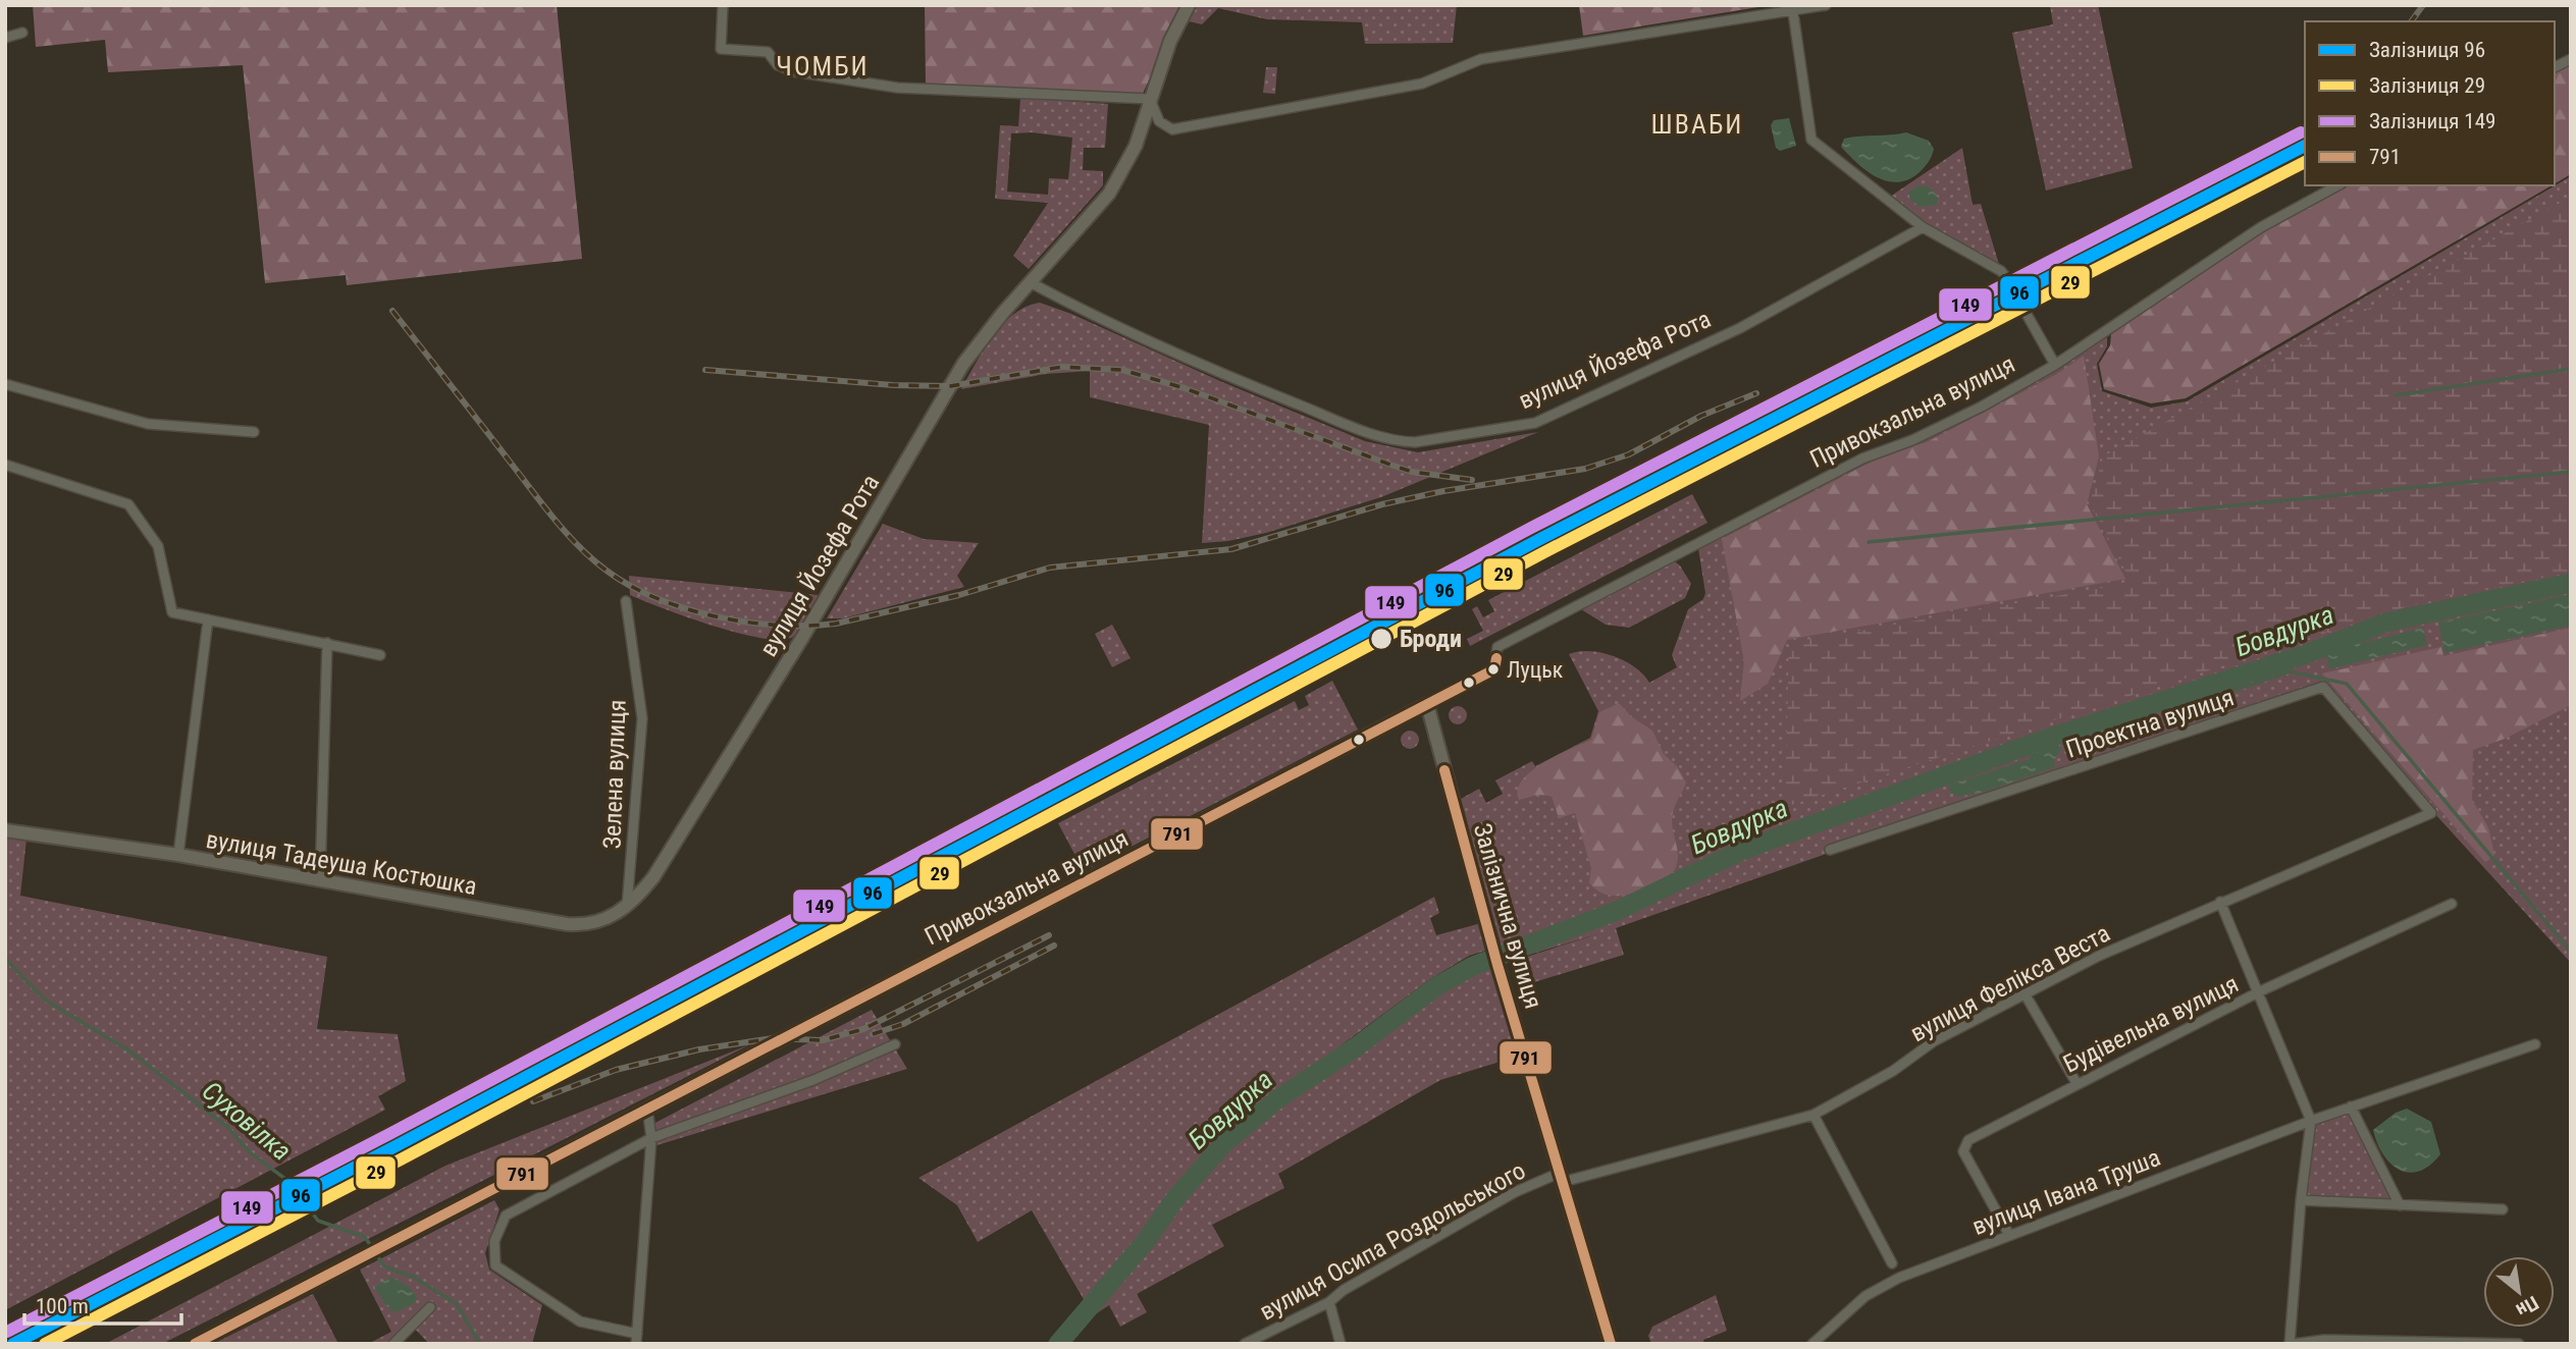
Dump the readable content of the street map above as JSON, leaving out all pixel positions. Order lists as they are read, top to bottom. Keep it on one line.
{"streets":{"main road":["вулиця Йозефа Рота","Привокзальна вулиця","вулиця Тадеуша Костюшка","Залізнична вулиця"],"street":["Проектна вулиця","Зелена вулиця","вулиця Фелікса Веста","Будівельна вулиця","вулиця Івана Труша","вулиця Осипа Роздольського"]},"crossings":[["вулиця Йозефа Рота","вулиця Тадеуша Костюшка"],["Привокзальна вулиця","Залізнична вулиця"],["Проектна вулиця","вулиця Фелікса Веста"],["Зелена вулиця","вулиця Тадеуша Костюшка"],["Залізнична вулиця","вулиця Фелікса Веста"],["Залізнична вулиця","вулиця Осипа Роздольського"],["вулиця Фелікса Веста","вулиця Осипа Роздольського"],["Будівельна вулиця","вулиця Івана Труша"]],"districts":["ЧОМБИ","ШВАБИ"],"water":["Бовдурка","Суховілка"],"places":["Броди","Луцьк"],"lines":["rail line 149","rail line 96","rail line 29","transit line 791"],"legend":["Залізниця 96","Залізниця 29","Залізниця 149","791"],"scale_bar":"100 m","north":"bottom right"}
